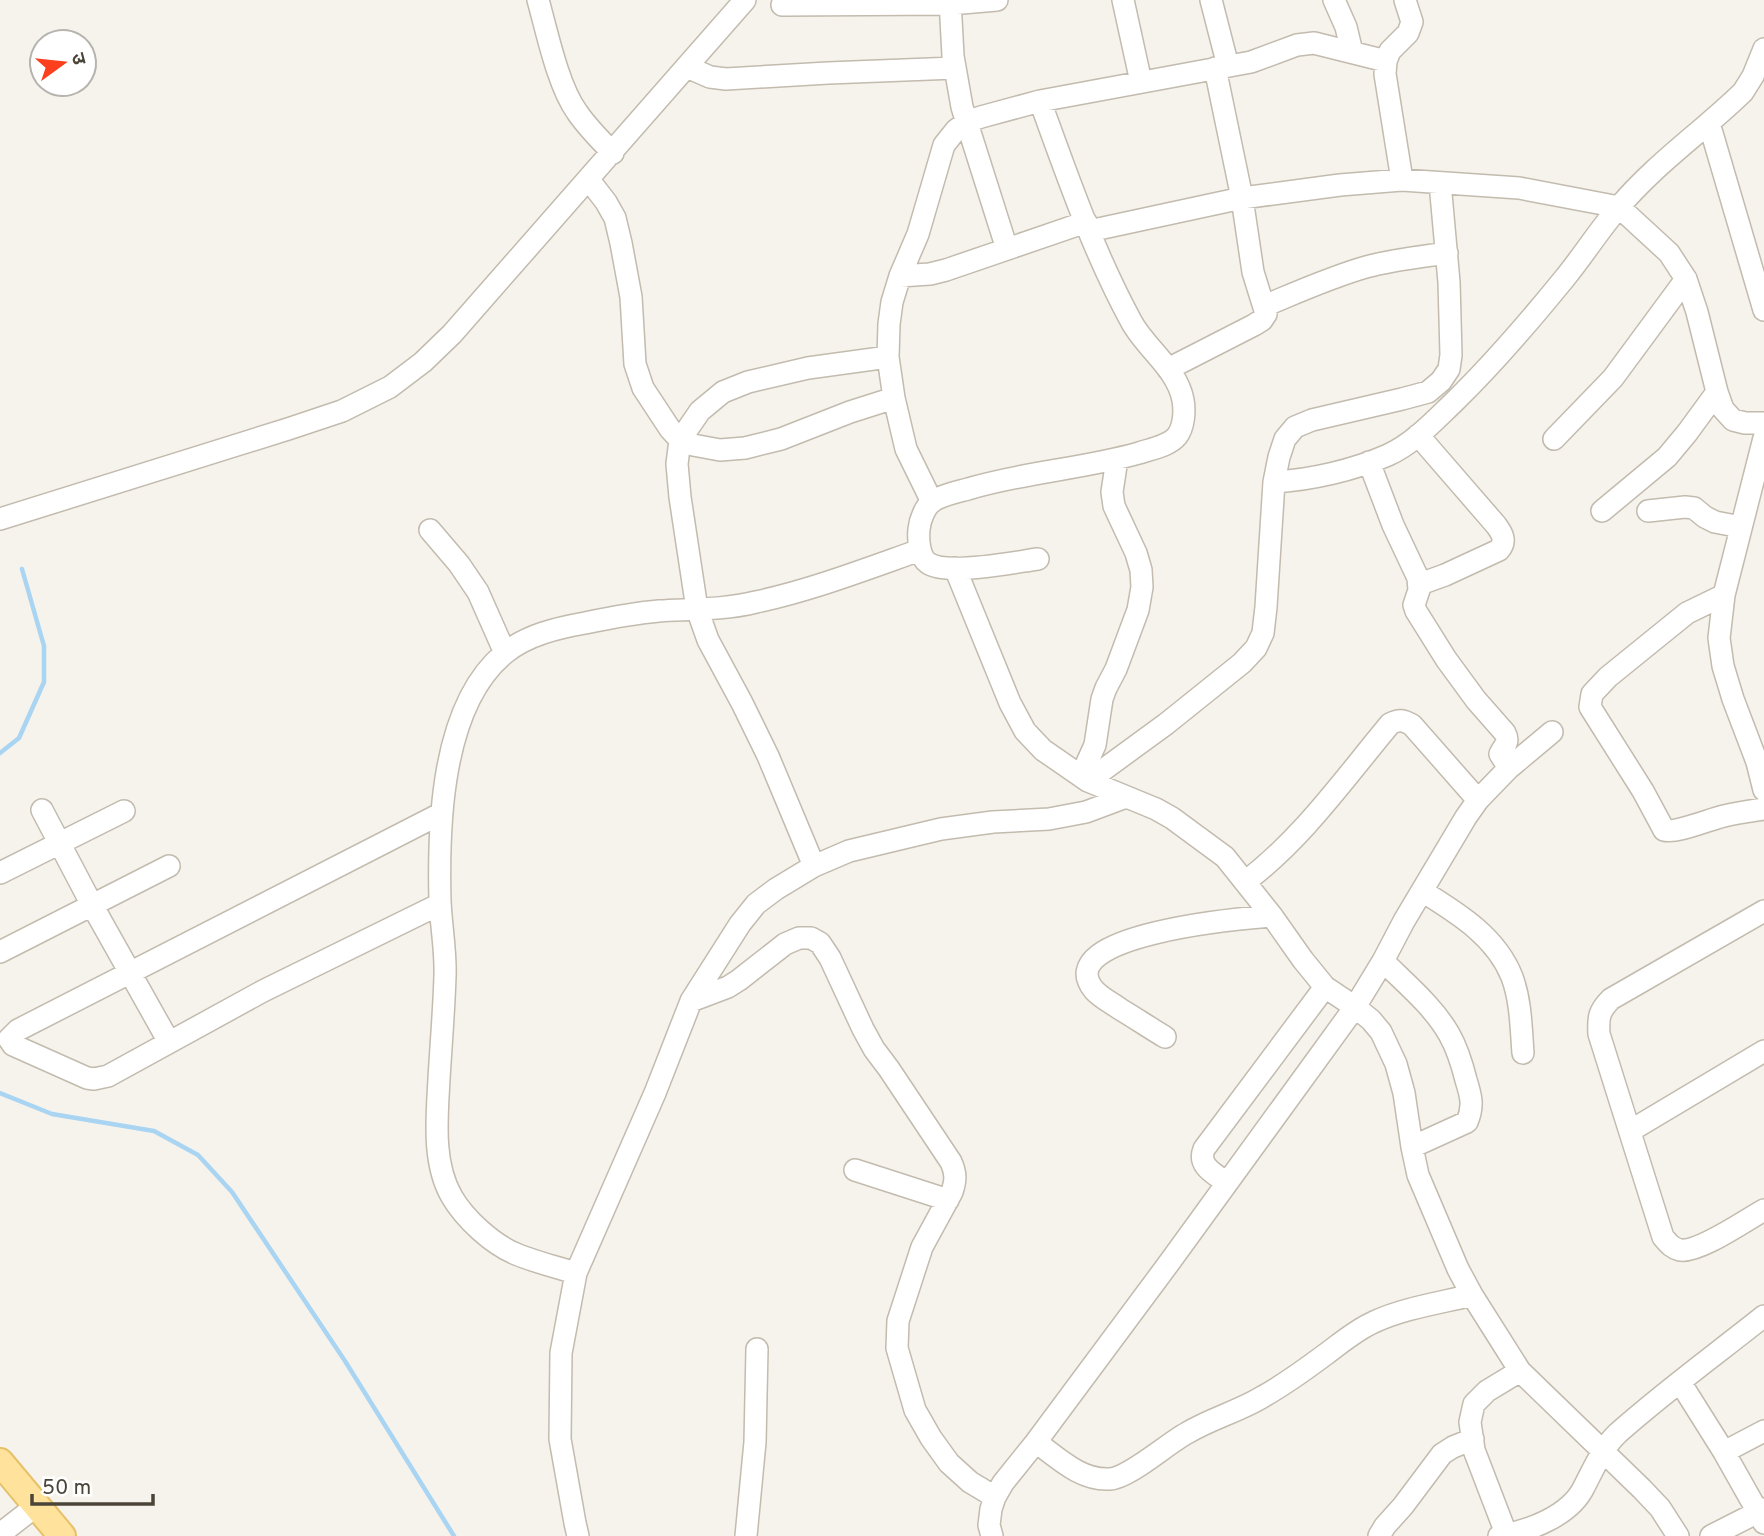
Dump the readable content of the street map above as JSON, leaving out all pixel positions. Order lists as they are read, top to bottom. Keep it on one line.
{"scale_bar":"50 m","north":"right"}
